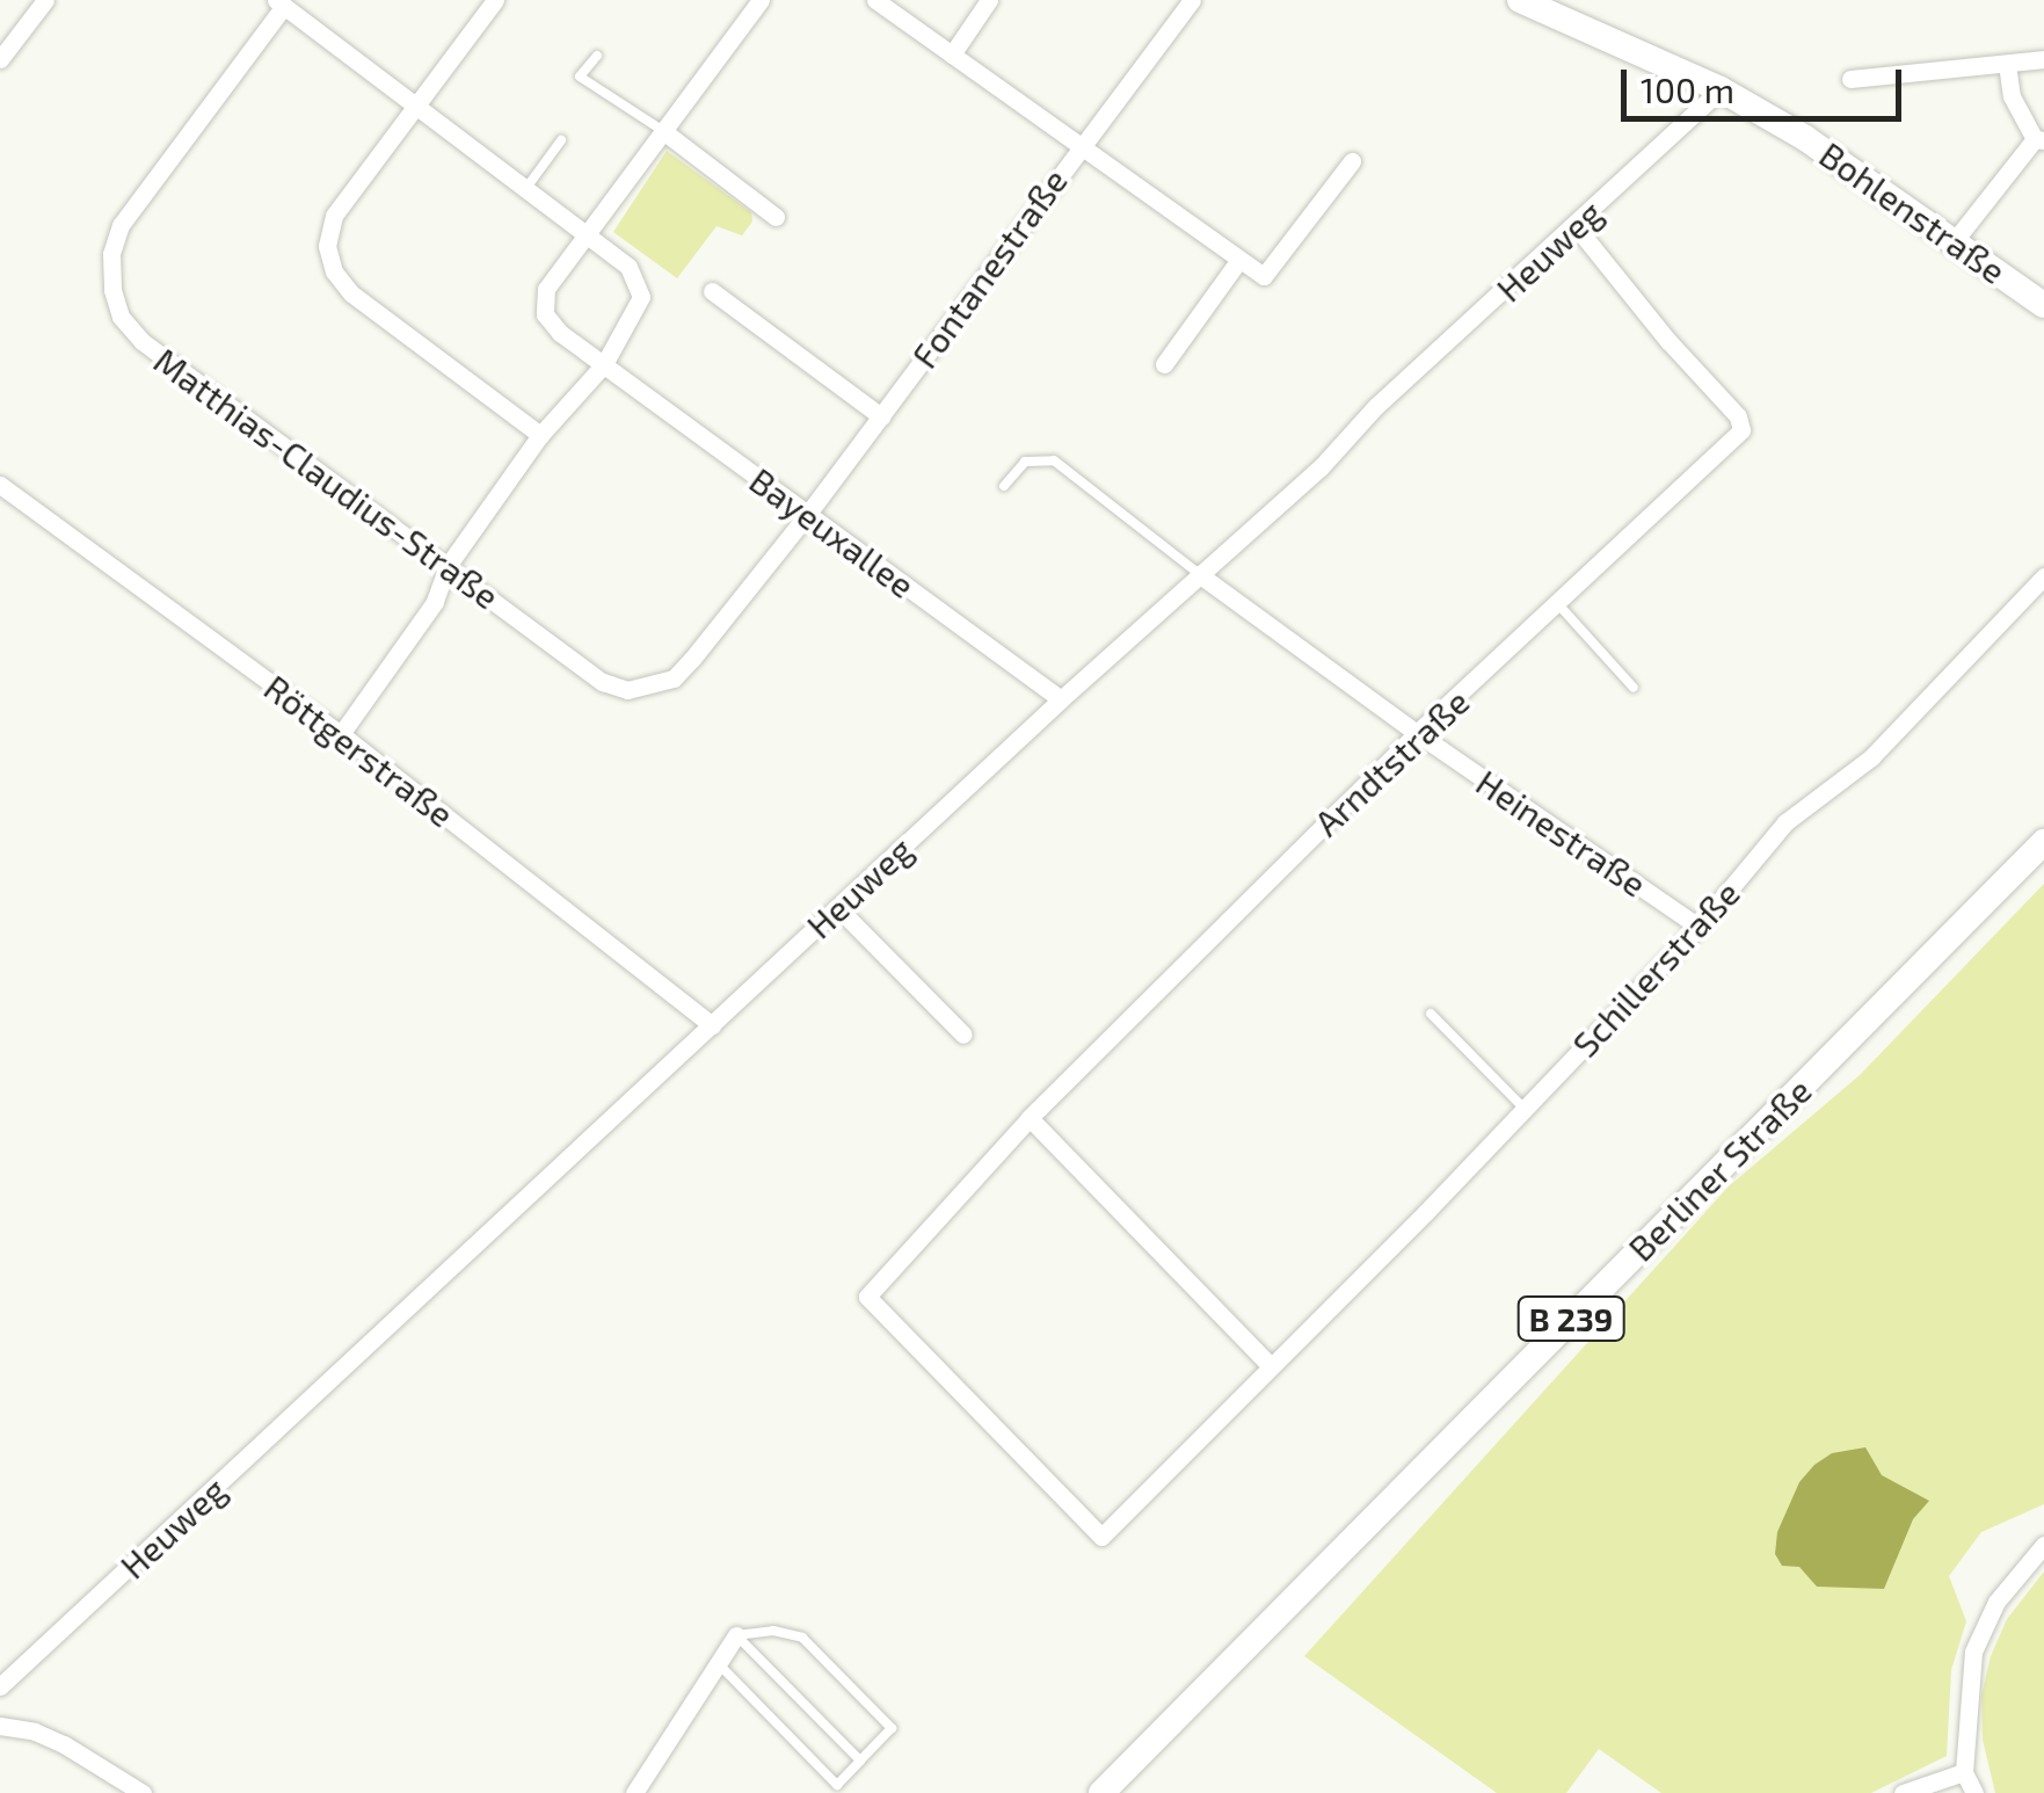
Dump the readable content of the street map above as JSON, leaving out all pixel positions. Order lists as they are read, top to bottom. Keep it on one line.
{"streets":{"main road":["Bohlenstraße","Berliner Straße","B 239"],"street":["Heuweg","Fontanestraße","Matthias-Claudius-Straße","Bayeuxallee","Röttgerstraße","Arndtstraße","Heinestraße","Schillerstraße"]},"crossings":[["Bohlenstraße","Heuweg"],["Heuweg","Bayeuxallee"],["Heuweg","Röttgerstraße"],["Heuweg","Arndtstraße"],["Heuweg","Heinestraße"],["Fontanestraße","Matthias-Claudius-Straße"],["Fontanestraße","Bayeuxallee"],["Matthias-Claudius-Straße","Bayeuxallee"],["Arndtstraße","Heinestraße"],["Arndtstraße","Schillerstraße"],["Heinestraße","Schillerstraße"]],"scale_bar":"100 m"}
